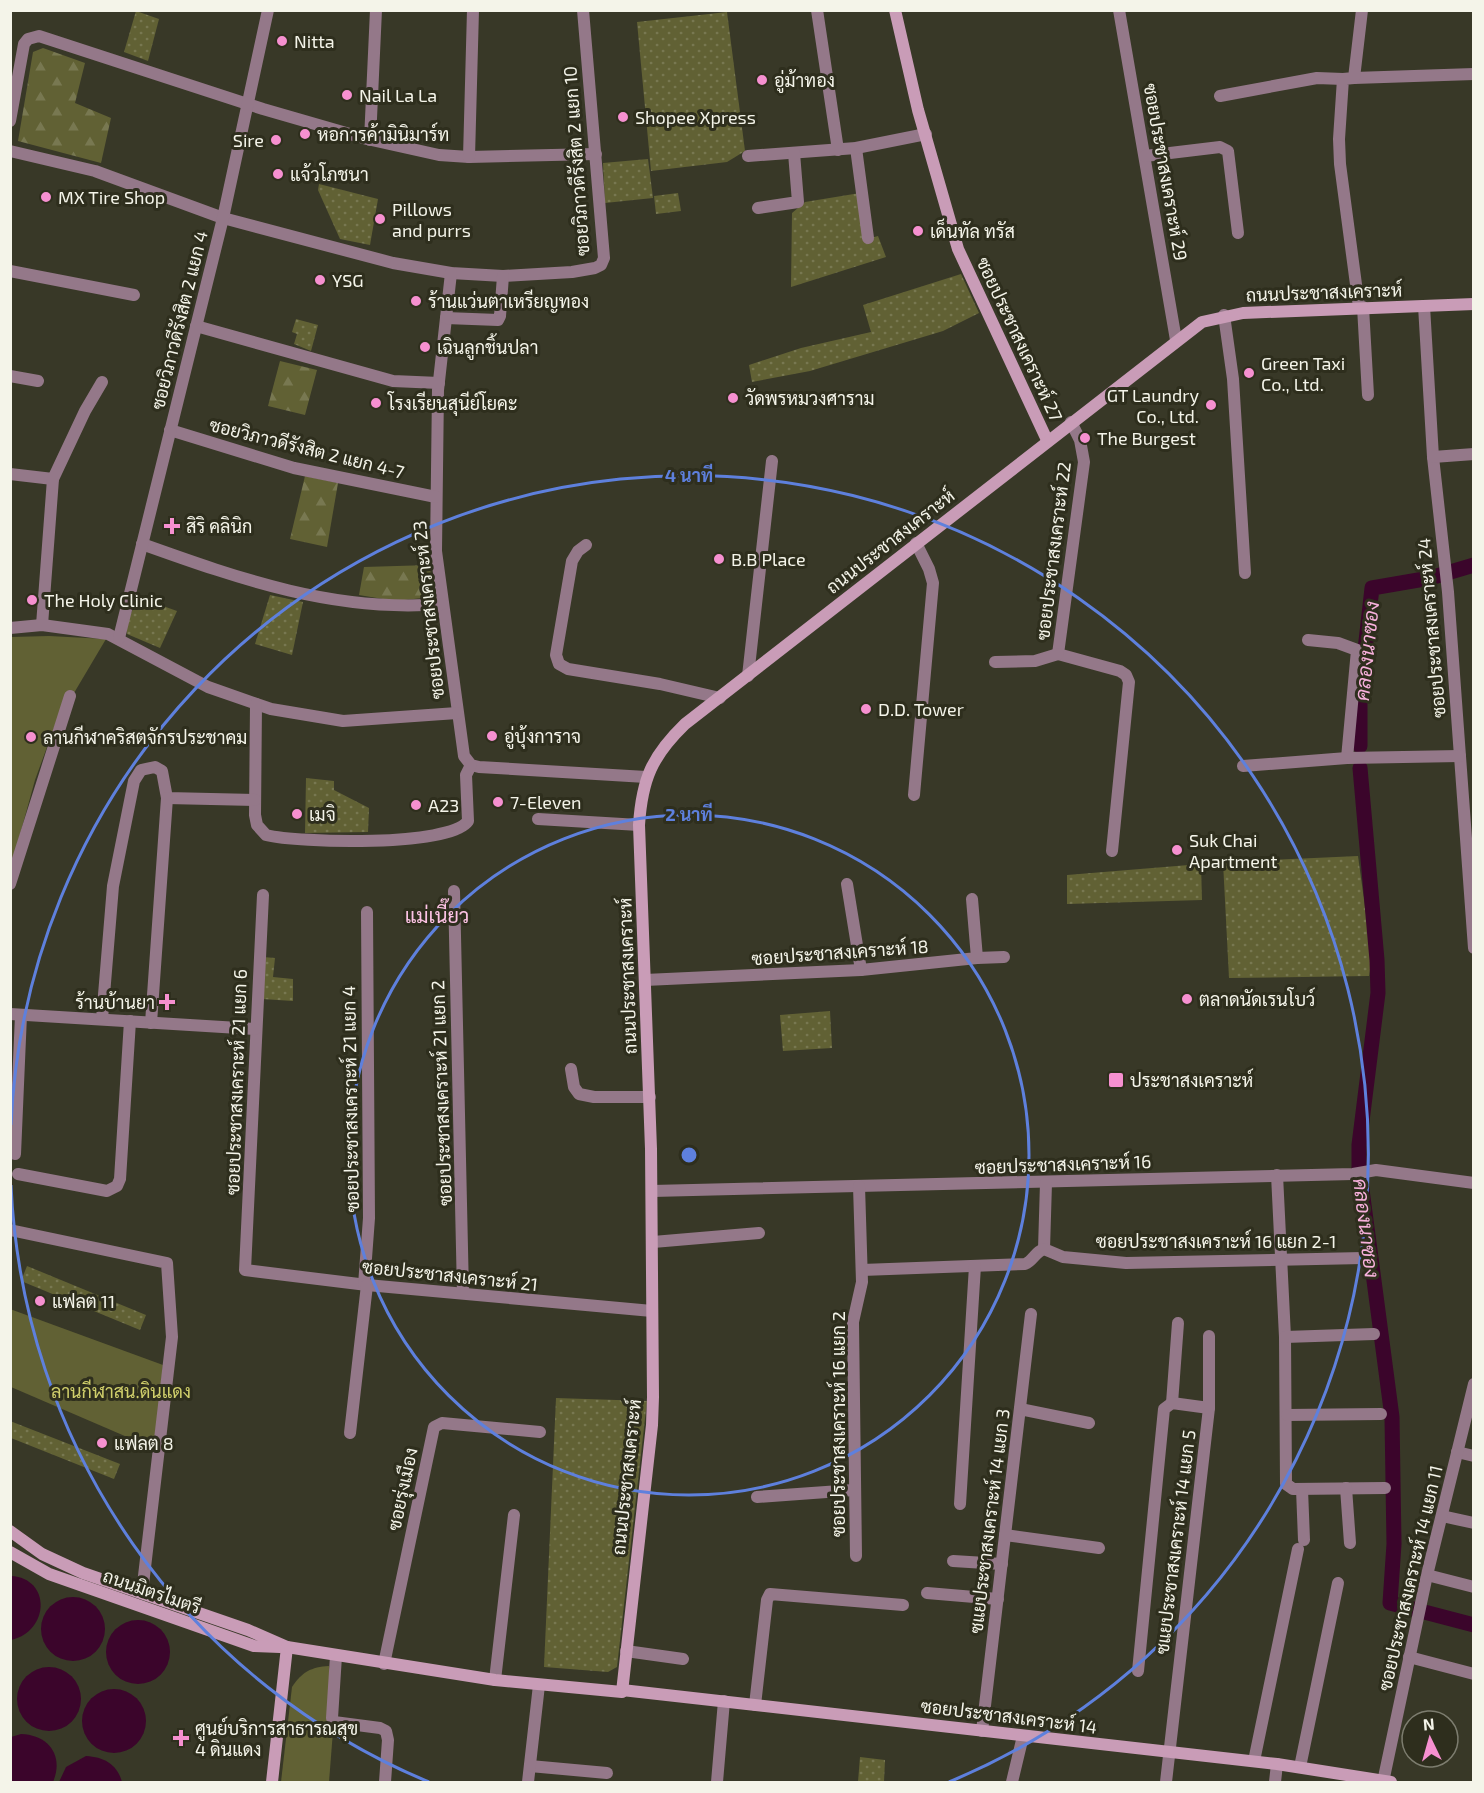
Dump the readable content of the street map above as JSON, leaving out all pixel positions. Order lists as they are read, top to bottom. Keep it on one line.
{"streets":{"main road":["ถนนประชาสงเคราะห์","ซอยประชาสงเคราะห์ 27","ถนนมิตรไมตรี","ซอยประชาสงเคราะห์ 14"],"street":["ซอยวิภาวดีรังสิต 2 แยก 10","ซอยประชาสงเคราะห์ 29","ซอยวิภาวดีรังสิต 2 แยก 4","ซอยวิภาวดีรังสิต 2 แยก 4-7","ซอยประชาสงเคราะห์ 22","ซอยประชาสงเคราะห์ 23","ซอยประชาสงเคราะห์ 24","ซอยประชาสงเคราะห์ 18","ซอยประชาสงเคราะห์ 21 แยก 6","ซอยประชาสงเคราะห์ 21 แยก 2","ซอยประชาสงเคราะห์ 21 แยก 4","ซอยประชาสงเคราะห์ 16","ซอยประชาสงเคราะห์ 16 แยก 2-1","ซอยประชาสงเคราะห์ 21","ซอยประชาสงเคราะห์ 16 แยก 2","ซอยรุ่งเมือง","ซแยประชาสงเคราะห์ 14 แยก 3","ซแยประชาสงเคราะห์ 14 แยก 5","ซอยประชาสงเคราะห์ 14 แยก 11"]},"crossings":[["ซอยวิภาวดีรังสิต 2 แยก 10","ซอยวิภาวดีรังสิต 2 แยก 4"],["ซอยวิภาวดีรังสิต 2 แยก 10","ซอยประชาสงเคราะห์ 23"],["ซอยประชาสงเคราะห์ 29","ถนนประชาสงเคราะห์"],["ถนนประชาสงเคราะห์","ซอยประชาสงเคราะห์ 27"],["ถนนประชาสงเคราะห์","ซอยประชาสงเคราะห์ 22"],["ถนนประชาสงเคราะห์","ซอยประชาสงเคราะห์ 24"],["ถนนประชาสงเคราะห์","ซอยประชาสงเคราะห์ 18"],["ถนนประชาสงเคราะห์","ซอยประชาสงเคราะห์ 16"],["ถนนประชาสงเคราะห์","ซอยประชาสงเคราะห์ 21"],["ถนนประชาสงเคราะห์","ซอยประชาสงเคราะห์ 14"],["ซอยวิภาวดีรังสิต 2 แยก 4","ซอยวิภาวดีรังสิต 2 แยก 4-7"],["ซอยวิภาวดีรังสิต 2 แยก 4-7","ซอยประชาสงเคราะห์ 23"],["ซอยประชาสงเคราะห์ 21 แยก 6","ซอยประชาสงเคราะห์ 21"],["ซอยประชาสงเคราะห์ 21 แยก 2","ซอยประชาสงเคราะห์ 21"],["ซอยประชาสงเคราะห์ 21 แยก 4","ซอยประชาสงเคราะห์ 21"],["ซอยประชาสงเคราะห์ 16","ซอยประชาสงเคราะห์ 16 แยก 2"],["ซแยประชาสงเคราะห์ 14 แยก 3","ซอยประชาสงเคราะห์ 14"],["ซแยประชาสงเคราะห์ 14 แยก 5","ซอยประชาสงเคราะห์ 14"],["ซอยประชาสงเคราะห์ 14 แยก 11","ซอยประชาสงเคราะห์ 14"]],"districts":["แม่เนี๊ยว"],"water":["คลองนาซอง"],"parks":["ลานกีฬาสน.ดินแดง"],"places":{"other":["Nitta","อู่ม้าทอง","Nail La La","Shopee Xpress","หอการค้ามินิมาร์ท","Sire","แจ้วโภชนา","MX Tire Shop","Pillows and purrs","เด็นทัล ทรัส","YSG","ร้านแว่นตาเหรียญทอง","เฉินลูกชิ้นปลา","Green Taxi Co., Ltd.","วัดพรหมวงศาราม","โรงเรียนสุนีย์โยคะ","GT Laundry Co., Ltd.","The Burgest","B.B Place","The Holy Clinic","D.D. Tower","อู่บุ้งการาจ","ลานกีฬาคริสตจักรประชาคม","7-Eleven","A23","เมจิ","Suk Chai Apartment","ตลาดนัดเรนโบว์","แฟลต 11","แฟลต 8"],"health":["สิริ คลินิก","ร้านบ้านยา","ศูนย์บริการสาธารณสุข 4 ดินแดง"],"transit":["ประชาสงเคราะห์"]},"north":"top","rings":["4 นาที","2 นาที"]}
